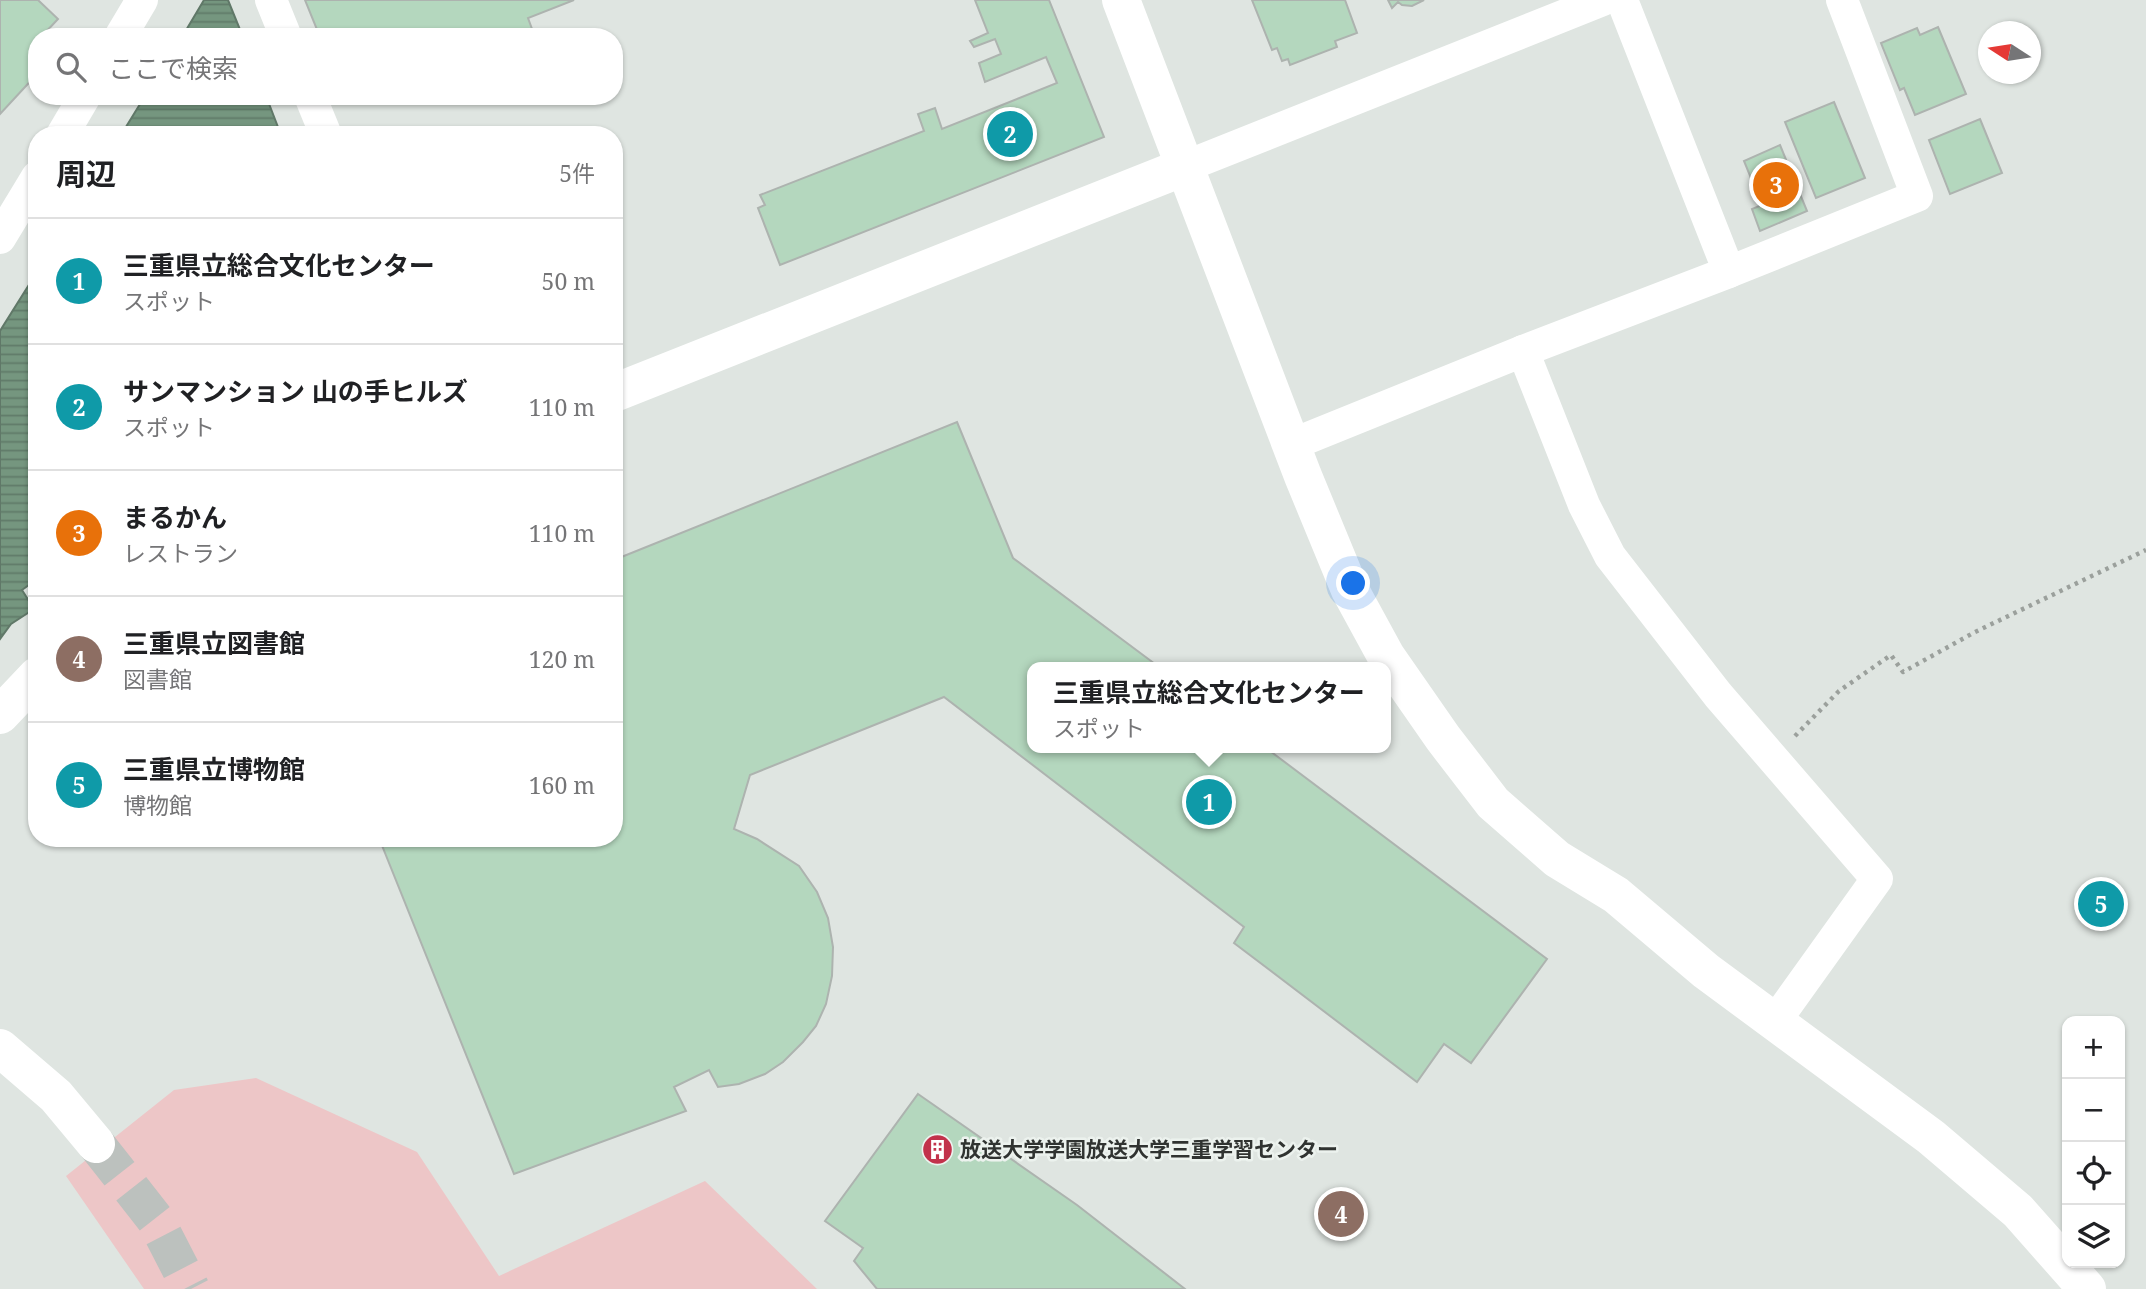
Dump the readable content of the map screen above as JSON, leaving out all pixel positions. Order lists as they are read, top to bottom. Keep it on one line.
{"places":{"building":["放送大学学園放送大学三重学習センター"]},"north":"left","page":{"search":"ここで検索","pins":["2","3","1","5","4"],"heading":["周辺","5件"],"list":[{"mark":"1","name":"三重県立総合文化センター","note":"スポット","value":"50 m"},{"mark":"2","name":"サンマンション 山の手ヒルズ","note":"スポット","value":"110 m"},{"mark":"3","name":"まるかん","note":"レストラン","value":"110 m"},{"mark":"4","name":"三重県立図書館","note":"図書館","value":"120 m"},{"mark":"5","name":"三重県立博物館","note":"博物館","value":"160 m"}],"popup":["三重県立総合文化センター","スポット"],"map_buttons":["+","−"]}}
